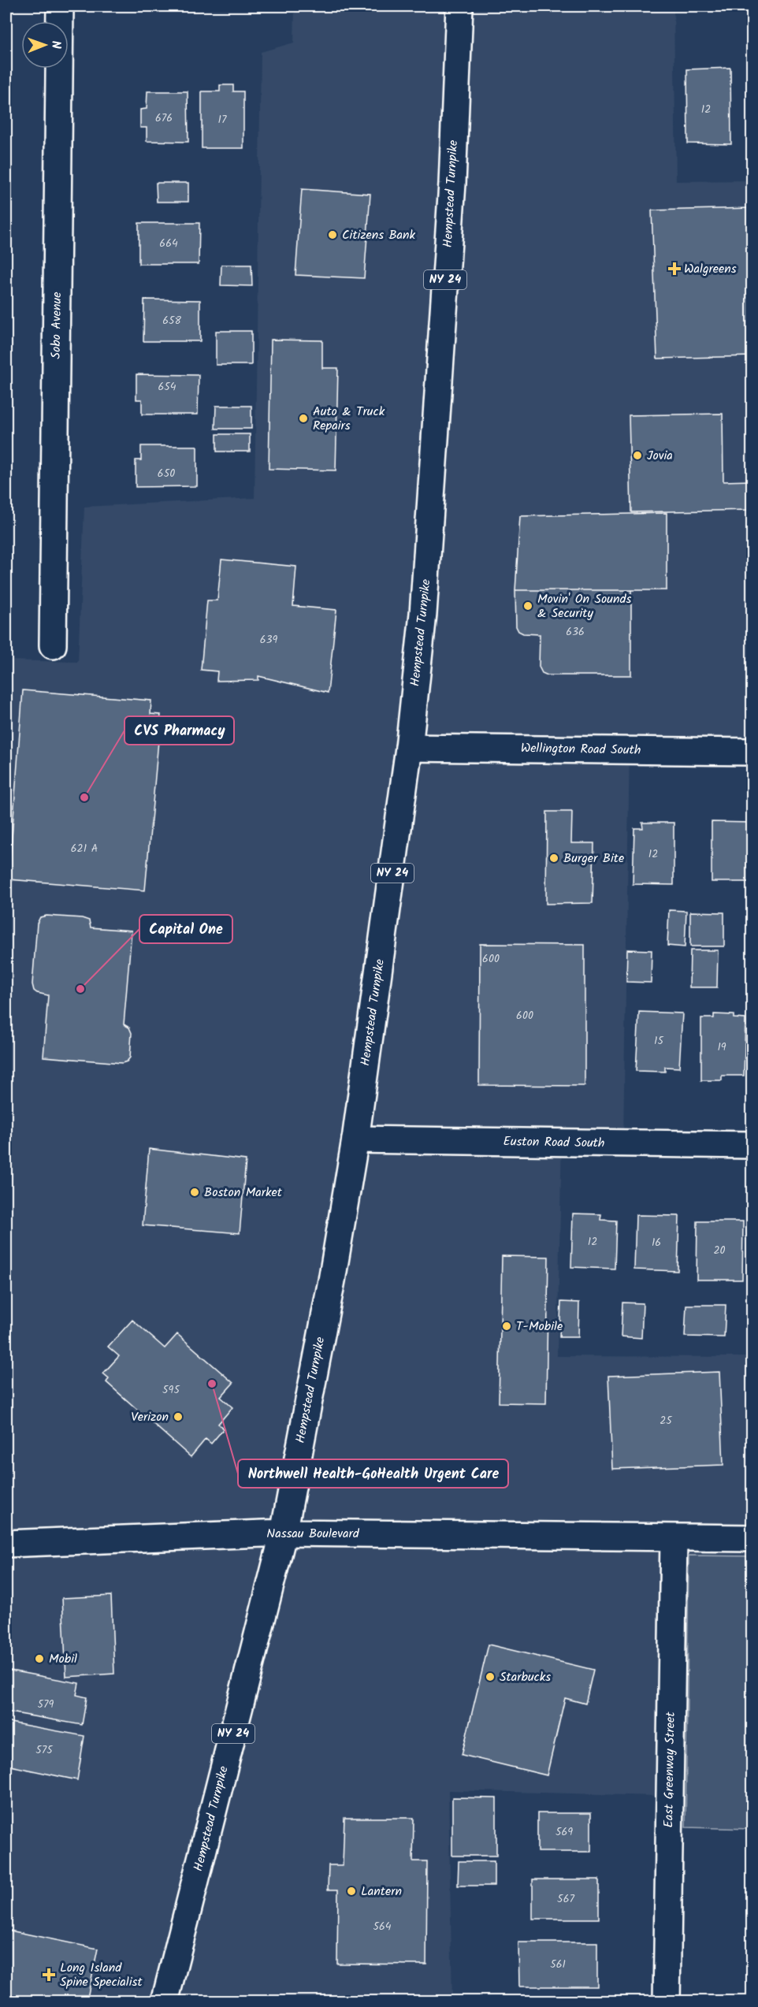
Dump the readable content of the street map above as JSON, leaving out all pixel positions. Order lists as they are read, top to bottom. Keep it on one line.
{"streets":{"main road":["Hempstead Turnpike","NY 24","Sobo Avenue","Wellington Road South","Euston Road South","Nassau Boulevard","East Greenway Street"]},"crossings":[["Hempstead Turnpike","Wellington Road South"],["Hempstead Turnpike","Euston Road South"],["Hempstead Turnpike","Nassau Boulevard"],["Nassau Boulevard","East Greenway Street"]],"places":{"other":["Citizens Bank","Auto & Truck Repairs","Jovia","Movin' On Sounds & Security","CVS Pharmacy","Burger Bite","Capital One","Boston Market","T-Mobile","Northwell Health-GoHealth Urgent Care","Verizon","Mobil","Starbucks","Lantern"],"health":["Walgreens","Long Island Spine Specialist"]},"house_numbers":["12","676","17","664","658","654","650","636","639","621 A","12","600","600","15","19","12","16","20","595","25","579","575","569","567","564","561"],"north":"right"}
